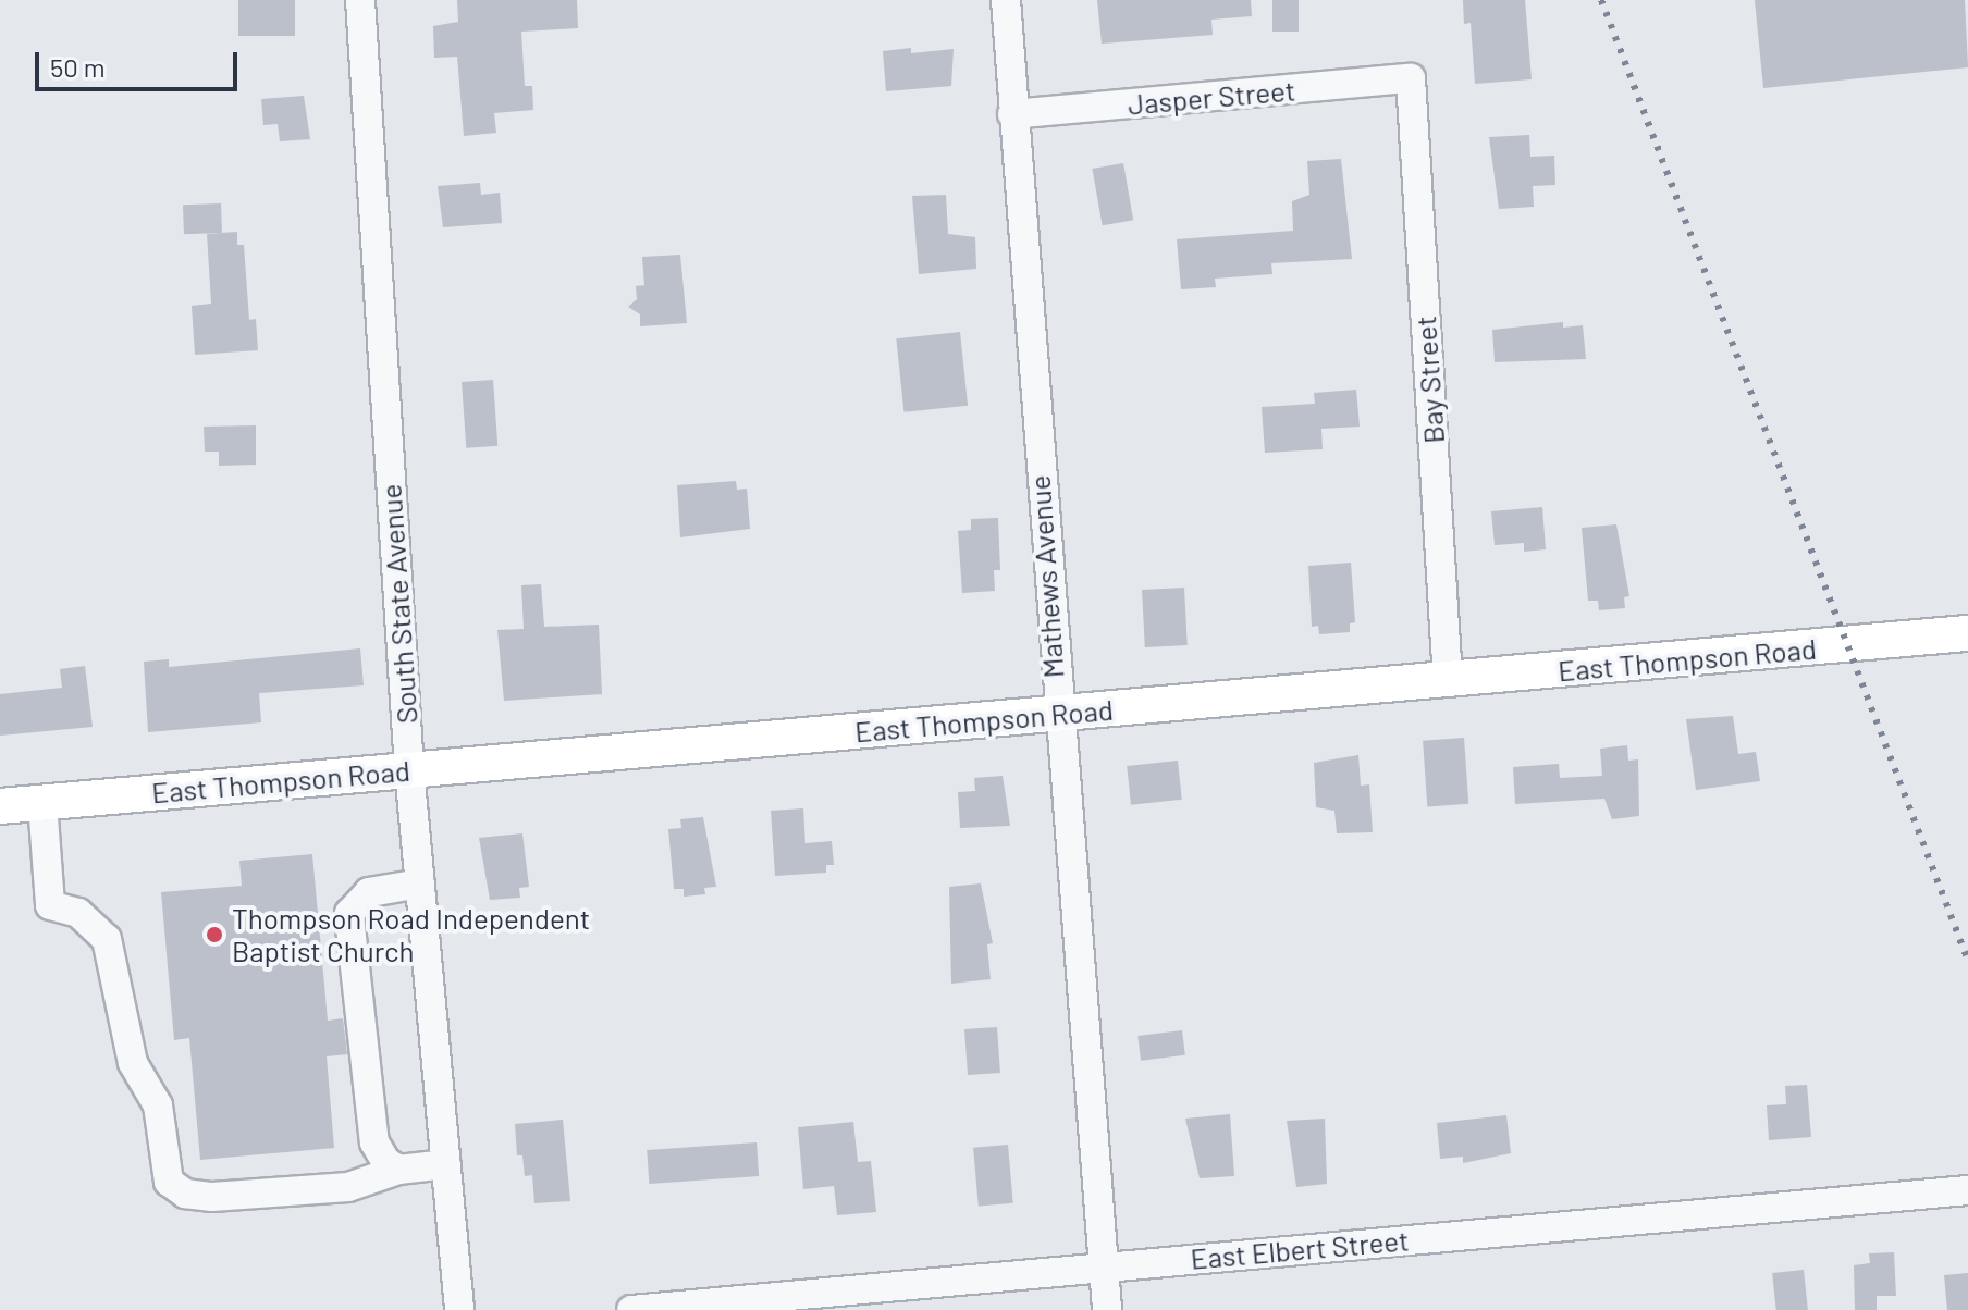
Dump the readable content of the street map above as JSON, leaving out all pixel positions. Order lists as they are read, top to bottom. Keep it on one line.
{"streets":{"main road":["East Thompson Road"],"street":["Jasper Street","Bay Street","Mathews Avenue","South State Avenue","East Elbert Street"]},"crossings":[["Jasper Street","Bay Street"],["Jasper Street","Mathews Avenue"],["Bay Street","East Thompson Road"],["Mathews Avenue","East Thompson Road"],["Mathews Avenue","East Elbert Street"],["South State Avenue","East Thompson Road"]],"places":["Thompson Road Independent Baptist Church"],"scale_bar":"50 m"}
